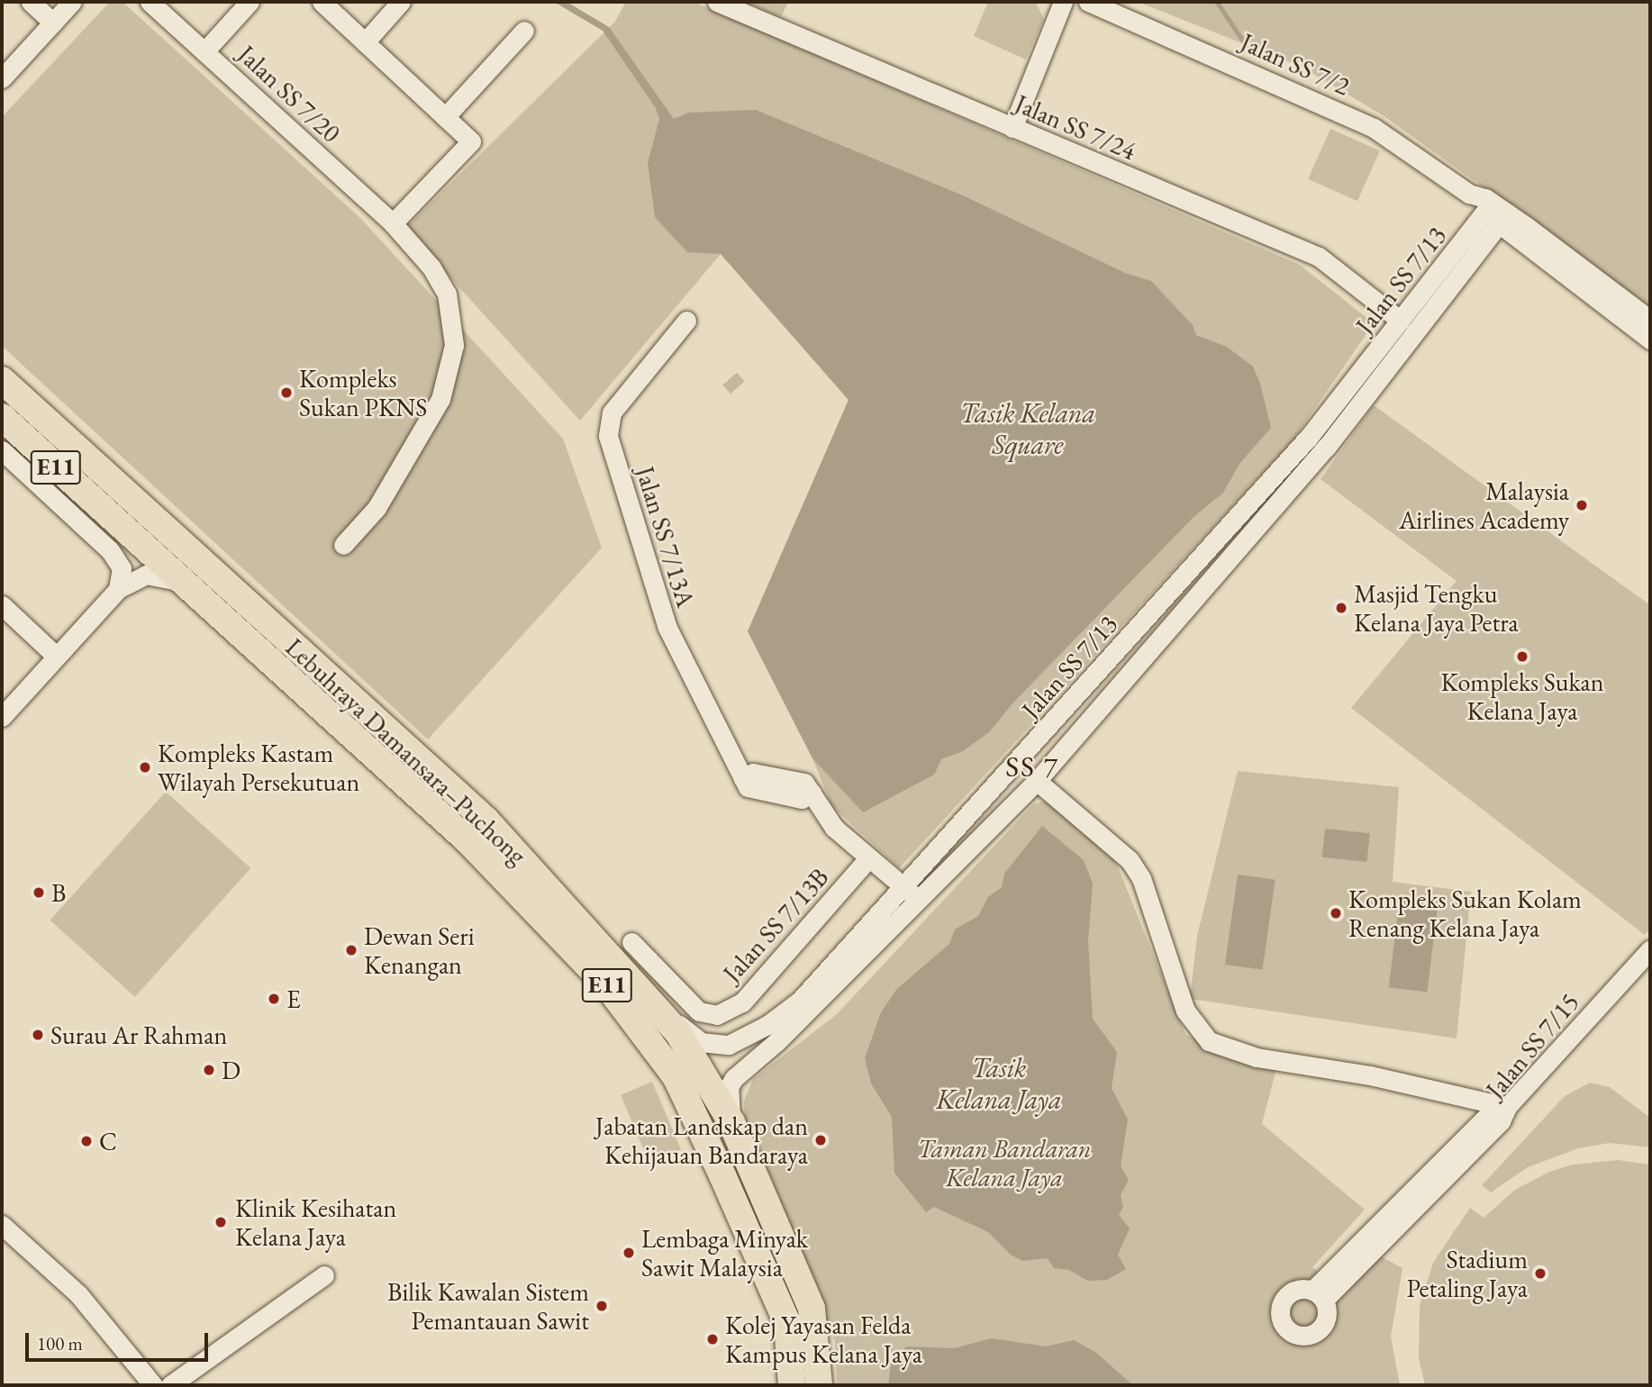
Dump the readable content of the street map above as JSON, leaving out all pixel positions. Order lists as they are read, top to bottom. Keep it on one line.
{"streets":{"highway":["E11","Lebuhraya Damansara–Puchong"],"street":["Jalan SS 7/2","Jalan SS 7/20","Jalan SS 7/24","Jalan SS 7/13","Jalan SS 7/13A","Jalan SS 7/13B","Jalan SS 7/15"]},"crossings":[["Jalan SS 7/2","Jalan SS 7/13"],["Jalan SS 7/24","Jalan SS 7/13"],["Jalan SS 7/13","Jalan SS 7/13A"],["Jalan SS 7/13","Lebuhraya Damansara–Puchong"],["Jalan SS 7/13A","Jalan SS 7/13B"]],"districts":["SS 7"],"water":["Tasik Kelana Square","Tasik Kelana Jaya"],"parks":["Taman Bandaran Kelana Jaya"],"places":["Kompleks Sukan PKNS","Malaysia Airlines Academy","Masjid Tengku Kelana Jaya Petra","Kompleks Sukan Kelana Jaya","Kompleks Kastam Wilayah Persekutuan","B","Kompleks Sukan Kolam Renang Kelana Jaya","Dewan Seri Kenangan","E","Surau Ar Rahman","D","Jabatan Landskap dan Kehijauan Bandaraya","C","Klinik Kesihatan Kelana Jaya","Lembaga Minyak Sawit Malaysia","Stadium Petaling Jaya","Bilik Kawalan Sistem Pemantauan Sawit","Kolej Yayasan Felda Kampus Kelana Jaya"],"scale_bar":"100 m"}
